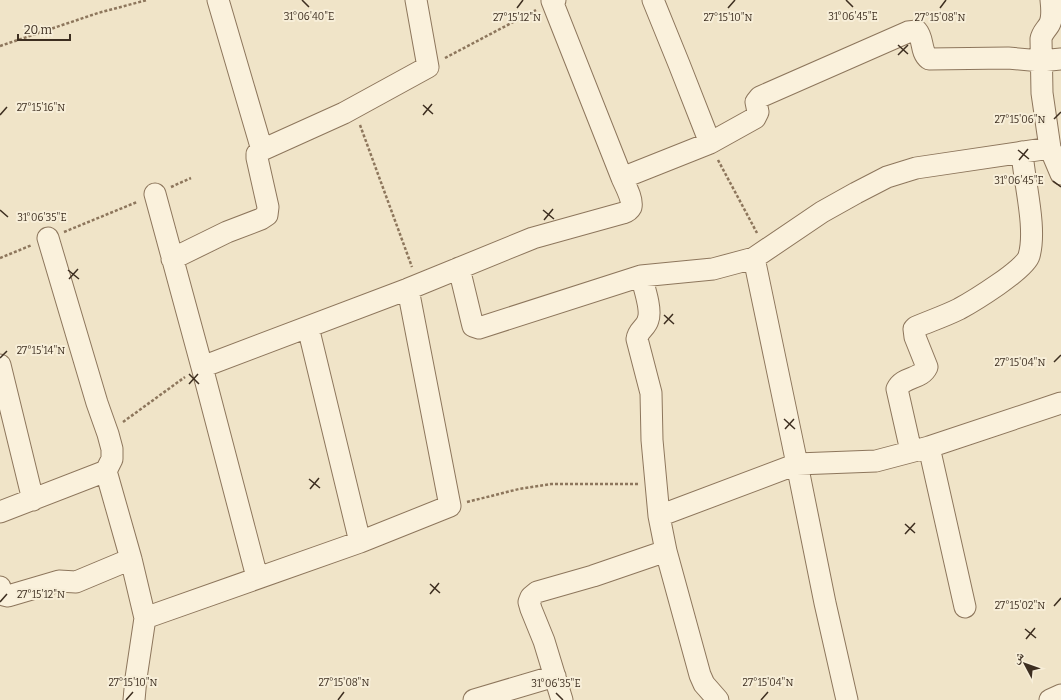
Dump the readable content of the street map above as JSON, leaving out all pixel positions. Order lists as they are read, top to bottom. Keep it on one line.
{"scale_bar":"20 m","north":"top left","coordinates":["31°06'40\"E","31°06'45\"E","27°15'12\"N","27°15'10\"N","27°15'08\"N","27°15'16\"N","27°15'06\"N","31°06'35\"E","27°15'14\"N","27°15'04\"N","27°15'02\"N"]}
